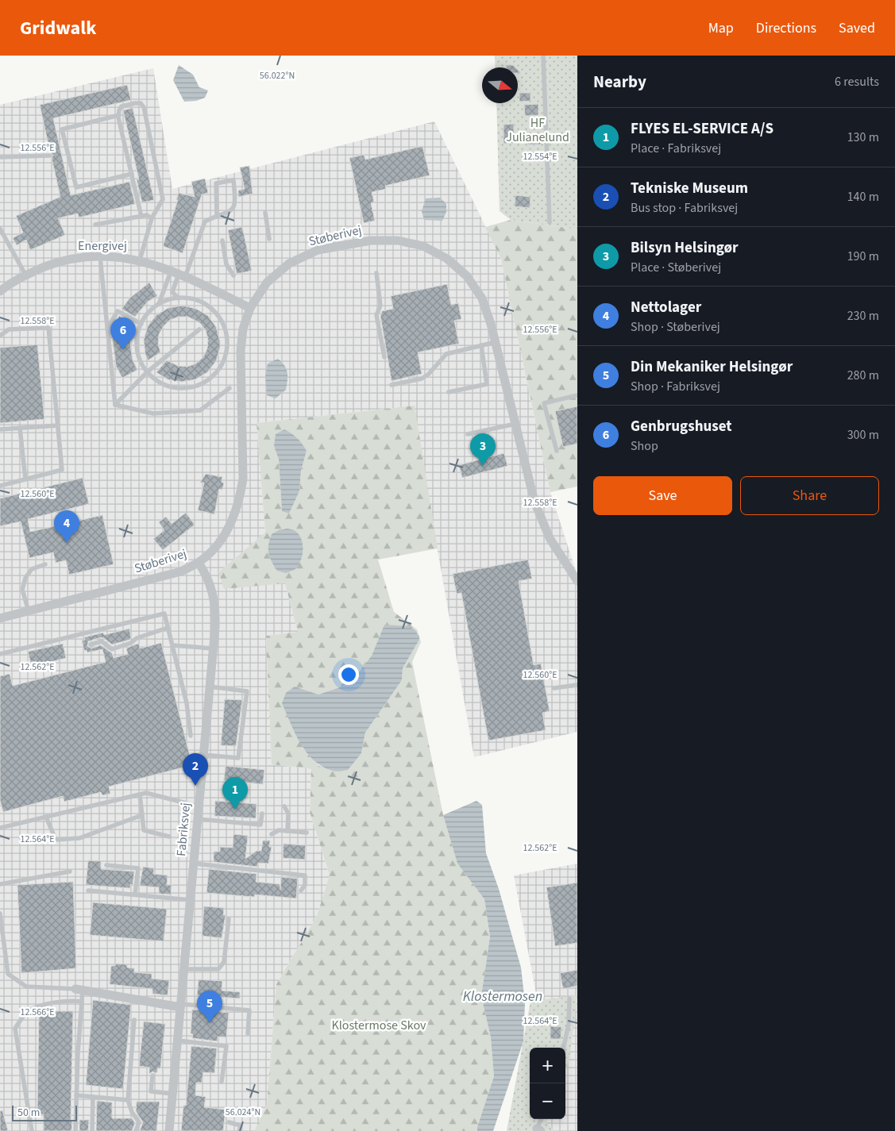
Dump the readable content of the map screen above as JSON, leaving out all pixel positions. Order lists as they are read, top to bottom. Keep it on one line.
{"streets":{"street":["Støberivej","Energivej","Fabriksvej"]},"crossings":[["Støberivej","Energivej"],["Støberivej","Fabriksvej"]],"water":["Klostermosen"],"parks":["HF Julianelund","Klostermose Skov"],"scale_bar":"50 m","north":"right","page":{"header":"Gridwalk","nav":["Map","Directions","Saved"],"heading":["Nearby","6 results"],"list":[{"mark":"1","name":"FLYES EL-SERVICE A/S","note":"Place · Fabriksvej","value":"130 m"},{"mark":"2","name":"Tekniske Museum","note":"Bus stop · Fabriksvej","value":"140 m"},{"mark":"3","name":"Bilsyn Helsingør","note":"Place · Støberivej","value":"190 m"},{"mark":"4","name":"Nettolager","note":"Shop · Støberivej","value":"230 m"},{"mark":"5","name":"Din Mekaniker Helsingør","note":"Shop · Fabriksvej","value":"280 m"},{"mark":"6","name":"Genbrugshuset","note":"Shop","value":"300 m"}],"pins":["6","3","4","2","1","5"],"buttons":["Save","Share"],"map_buttons":["+","−"],"scale":"50 m"},"coordinates":["56.022°N","12.556°E","12.554°E","12.558°E","12.560°E","12.562°E","12.564°E","12.566°E","56.024°N"]}
